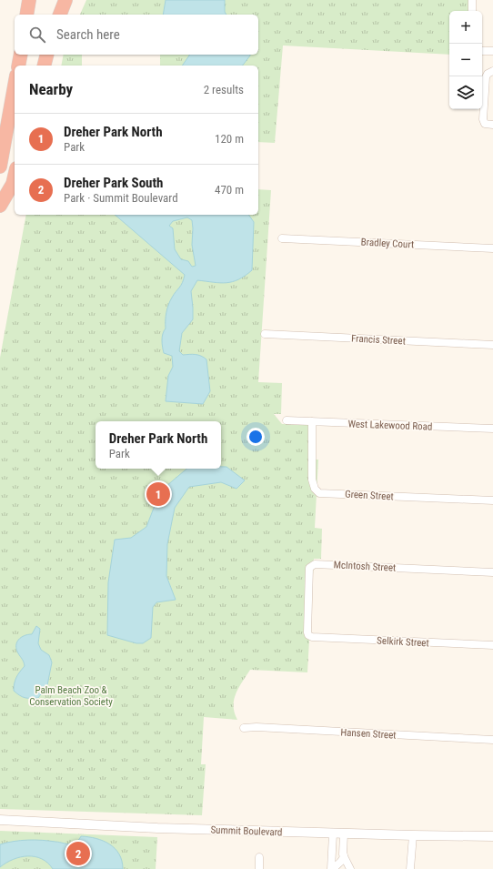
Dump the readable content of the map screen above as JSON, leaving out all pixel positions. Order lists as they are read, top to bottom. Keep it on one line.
{"streets":{"street":["Bradley Court","Francis Street","West Lakewood Road","Green Street","McIntosh Street","Selkirk Street","Hansen Street","Summit Boulevard"]},"crossings":[["West Lakewood Road","Green Street"],["McIntosh Street","Selkirk Street"]],"parks":["Palm Beach Zoo & Conservation Society"],"page":{"map_buttons":["+","−"],"search":"Search here","heading":["Nearby","2 results"],"list":[{"mark":"1","name":"Dreher Park North","note":"Park","value":"120 m"},{"mark":"2","name":"Dreher Park South","note":"Park · Summit Boulevard","value":"470 m"}],"popup":["Dreher Park North","Park"],"pins":["1","2"]}}
